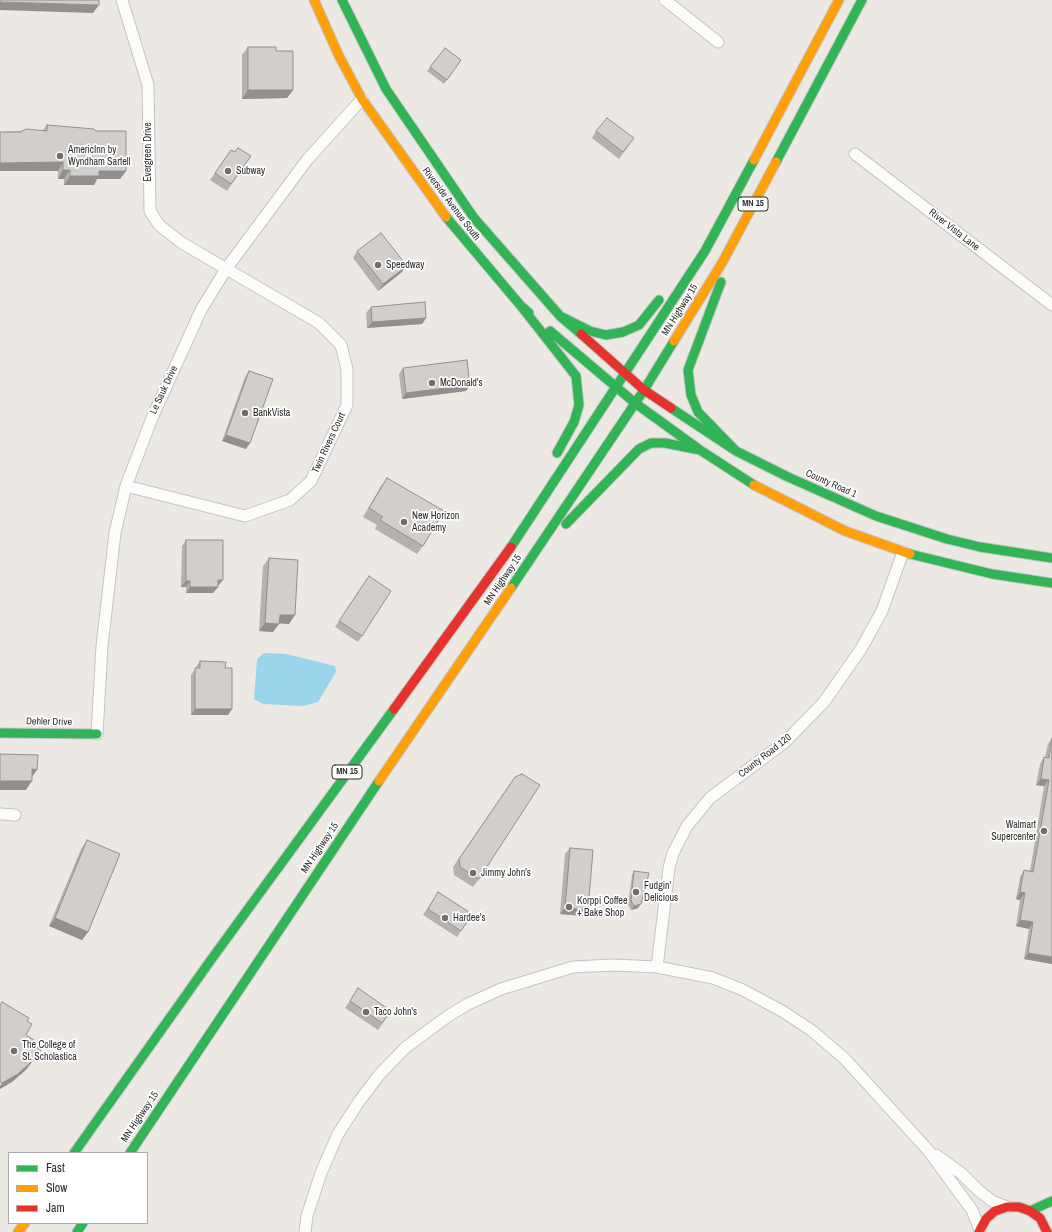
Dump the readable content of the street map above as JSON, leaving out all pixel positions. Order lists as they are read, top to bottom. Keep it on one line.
{"streets":{"main road":["Riverside Avenue South","MN 15","MN Highway 15","County Road 1","Dehler Drive"],"street":["Evergreen Drive","River Vista Lane","Le Sauk Drive","Twin Rivers Court","County Road 120"]},"crossings":[["Evergreen Drive","Le Sauk Drive"],["Evergreen Drive","Twin Rivers Court"],["Riverside Avenue South","MN 15"],["Riverside Avenue South","MN Highway 15"],["Riverside Avenue South","Le Sauk Drive"],["Riverside Avenue South","County Road 1"],["MN 15","MN Highway 15"],["MN 15","County Road 1"],["MN Highway 15","County Road 1"],["Le Sauk Drive","Twin Rivers Court"],["Le Sauk Drive","Dehler Drive"]],"places":["AmericInn by Wyndham Sartell","Subway","Speedway","McDonald's","BankVista","New Horizon Academy","Walmart Supercenter","Jimmy John's","Fudgin' Delicious","Korppi Coffee + Bake Shop","Hardee's","Taco John's","The College of St. Scholastica"],"legend":["Fast","Slow","Jam"]}
